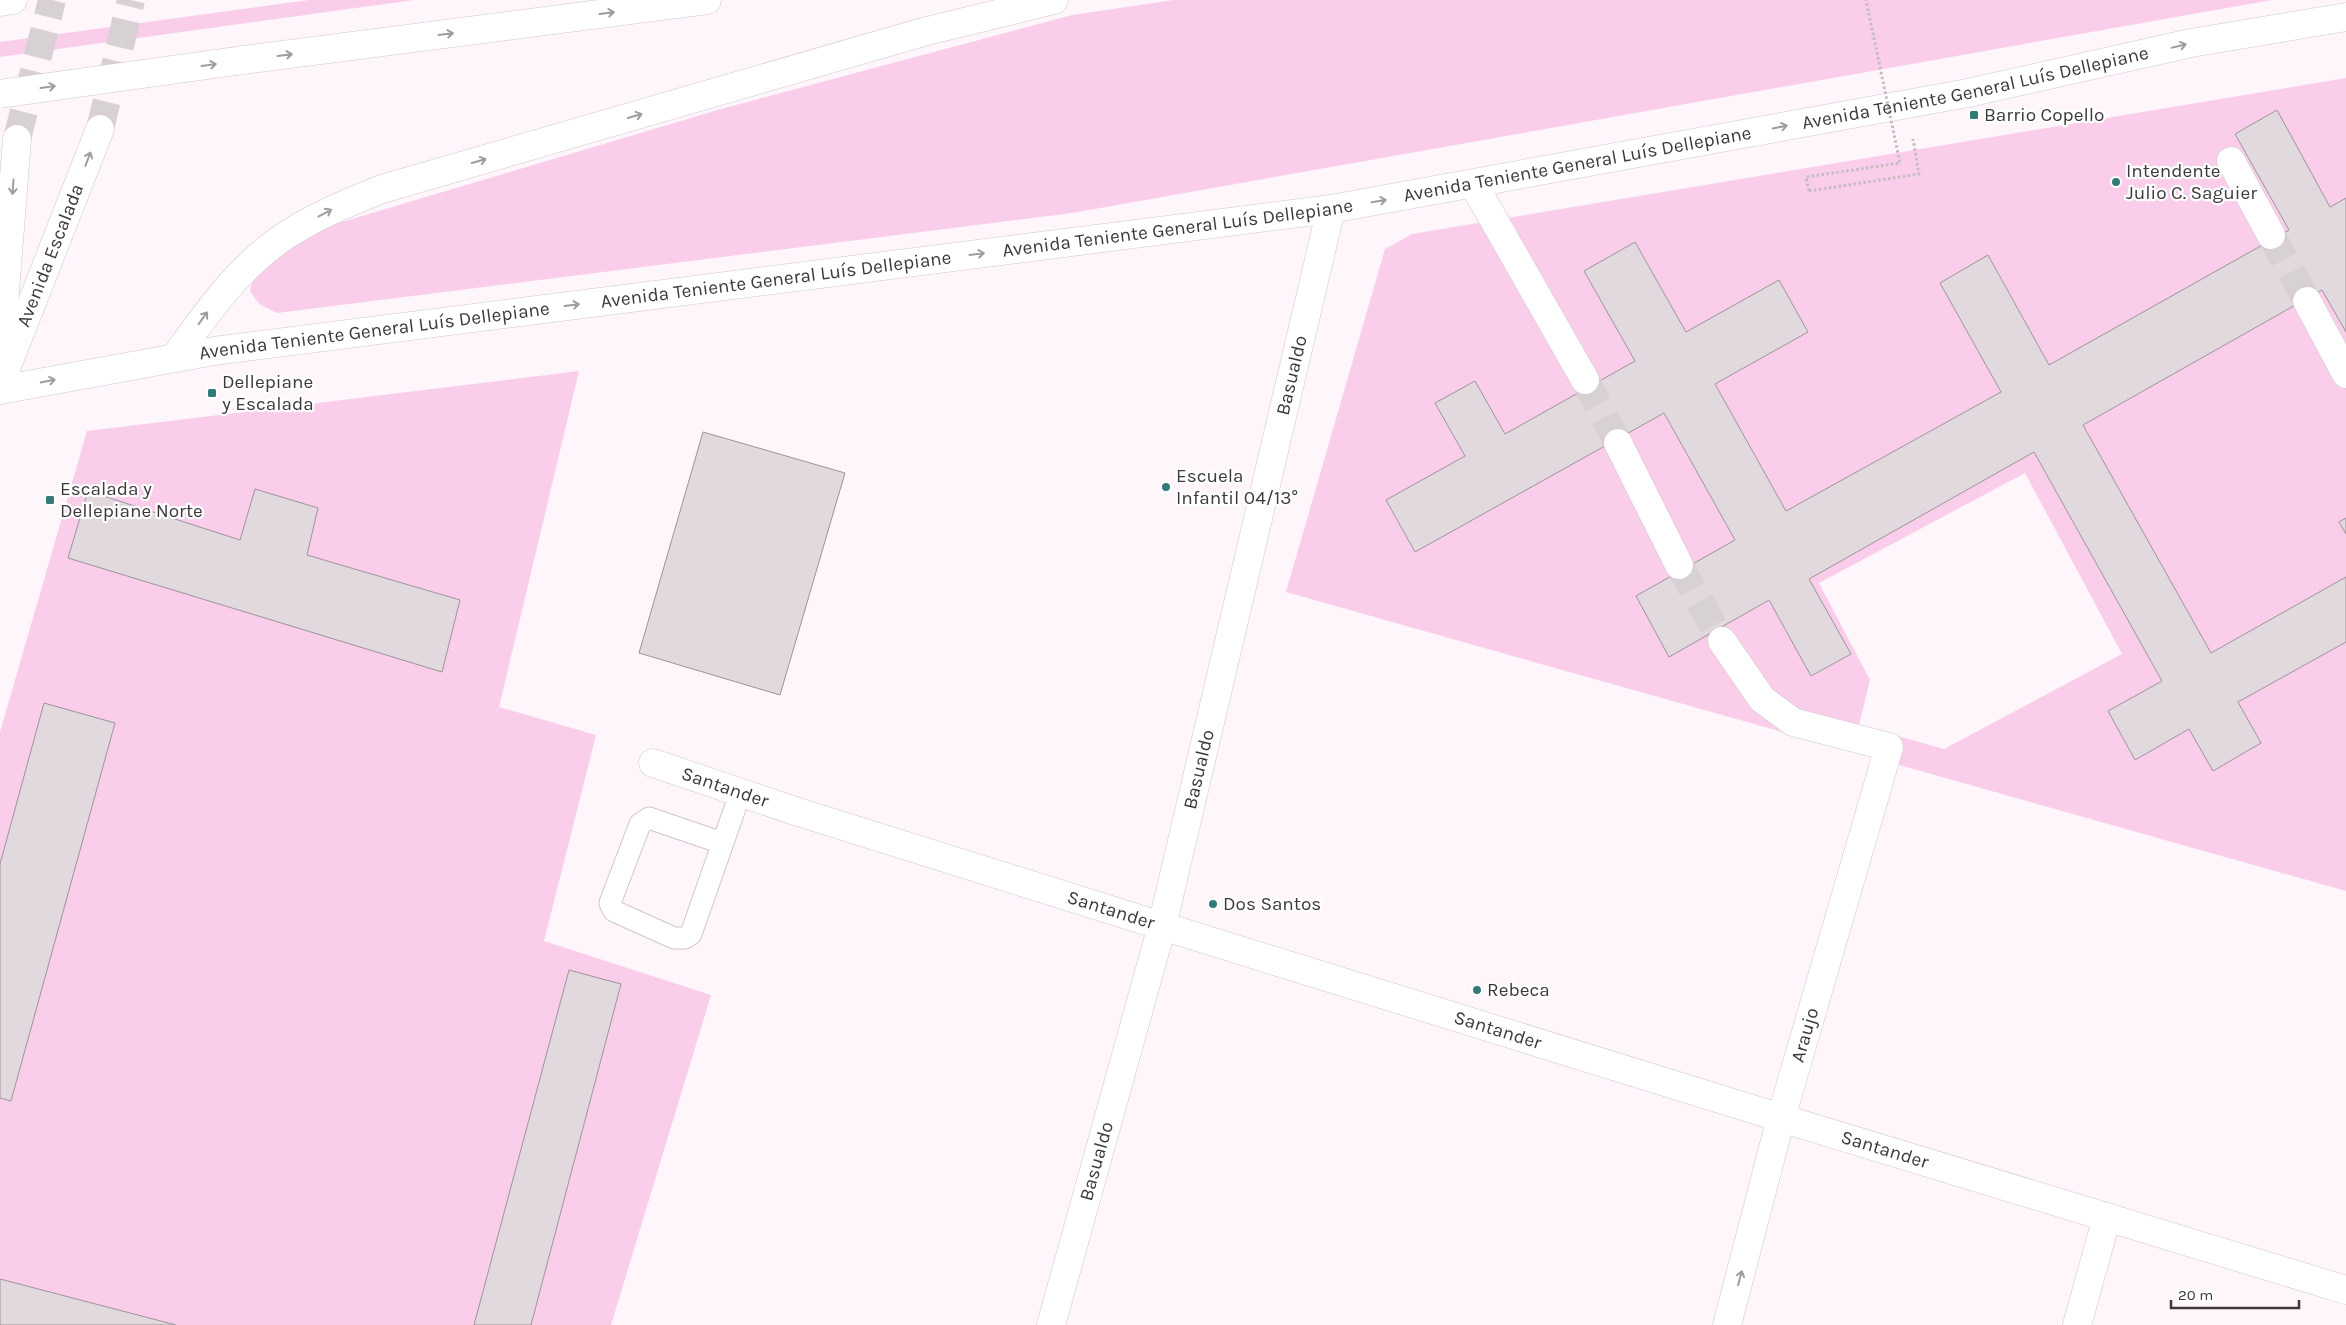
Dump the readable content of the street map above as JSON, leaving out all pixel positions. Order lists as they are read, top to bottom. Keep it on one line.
{"streets":{"main road":["Avenida Teniente General Luís Dellepiane","Avenida Escalada","Basualdo","Santander","Araujo"]},"crossings":[["Avenida Teniente General Luís Dellepiane","Basualdo"],["Basualdo","Santander"],["Santander","Araujo"]],"places":{"transit":["Barrio Copello","Dellepiane y Escalada","Escalada y Dellepiane Norte"],"other":["Intendente Julio C. Saguier","Escuela Infantil 04/13°","Dos Santos","Rebeca"]},"scale_bar":"20 m"}
